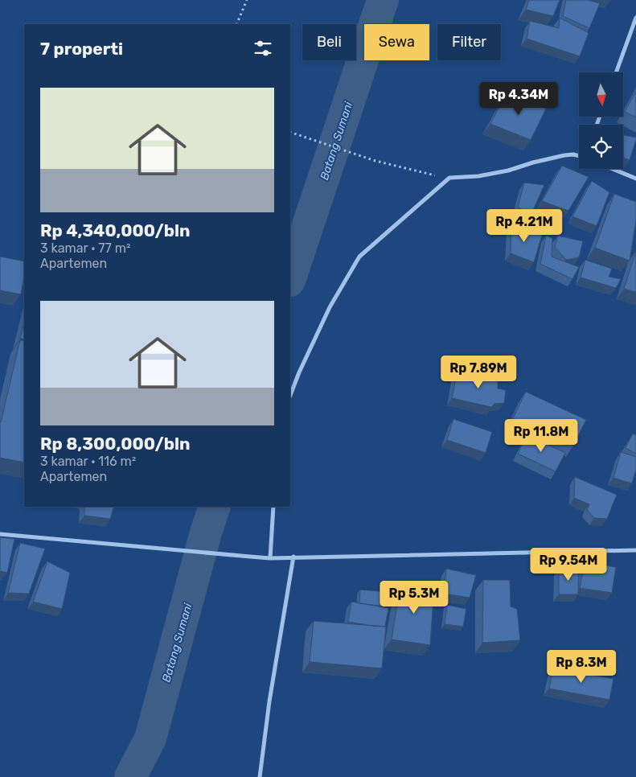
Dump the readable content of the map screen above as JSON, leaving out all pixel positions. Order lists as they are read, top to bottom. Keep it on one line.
{"water":["Batang Sumani"],"north":"bottom","page":{"chip":["Beli","Sewa","Filter"],"heading":"7 properti","list":[{"name":"Rp 4,340,000/bln","note":"3 kamar · 77 m² · Apartemen"},{"name":"Rp 8,300,000/bln","note":"3 kamar · 116 m² · Apartemen"}],"price":["Rp 4.34M","Rp 4.21M","Rp 7.89M","Rp 11.8M","Rp 9.54M","Rp 5.3M","Rp 8.3M"]}}
